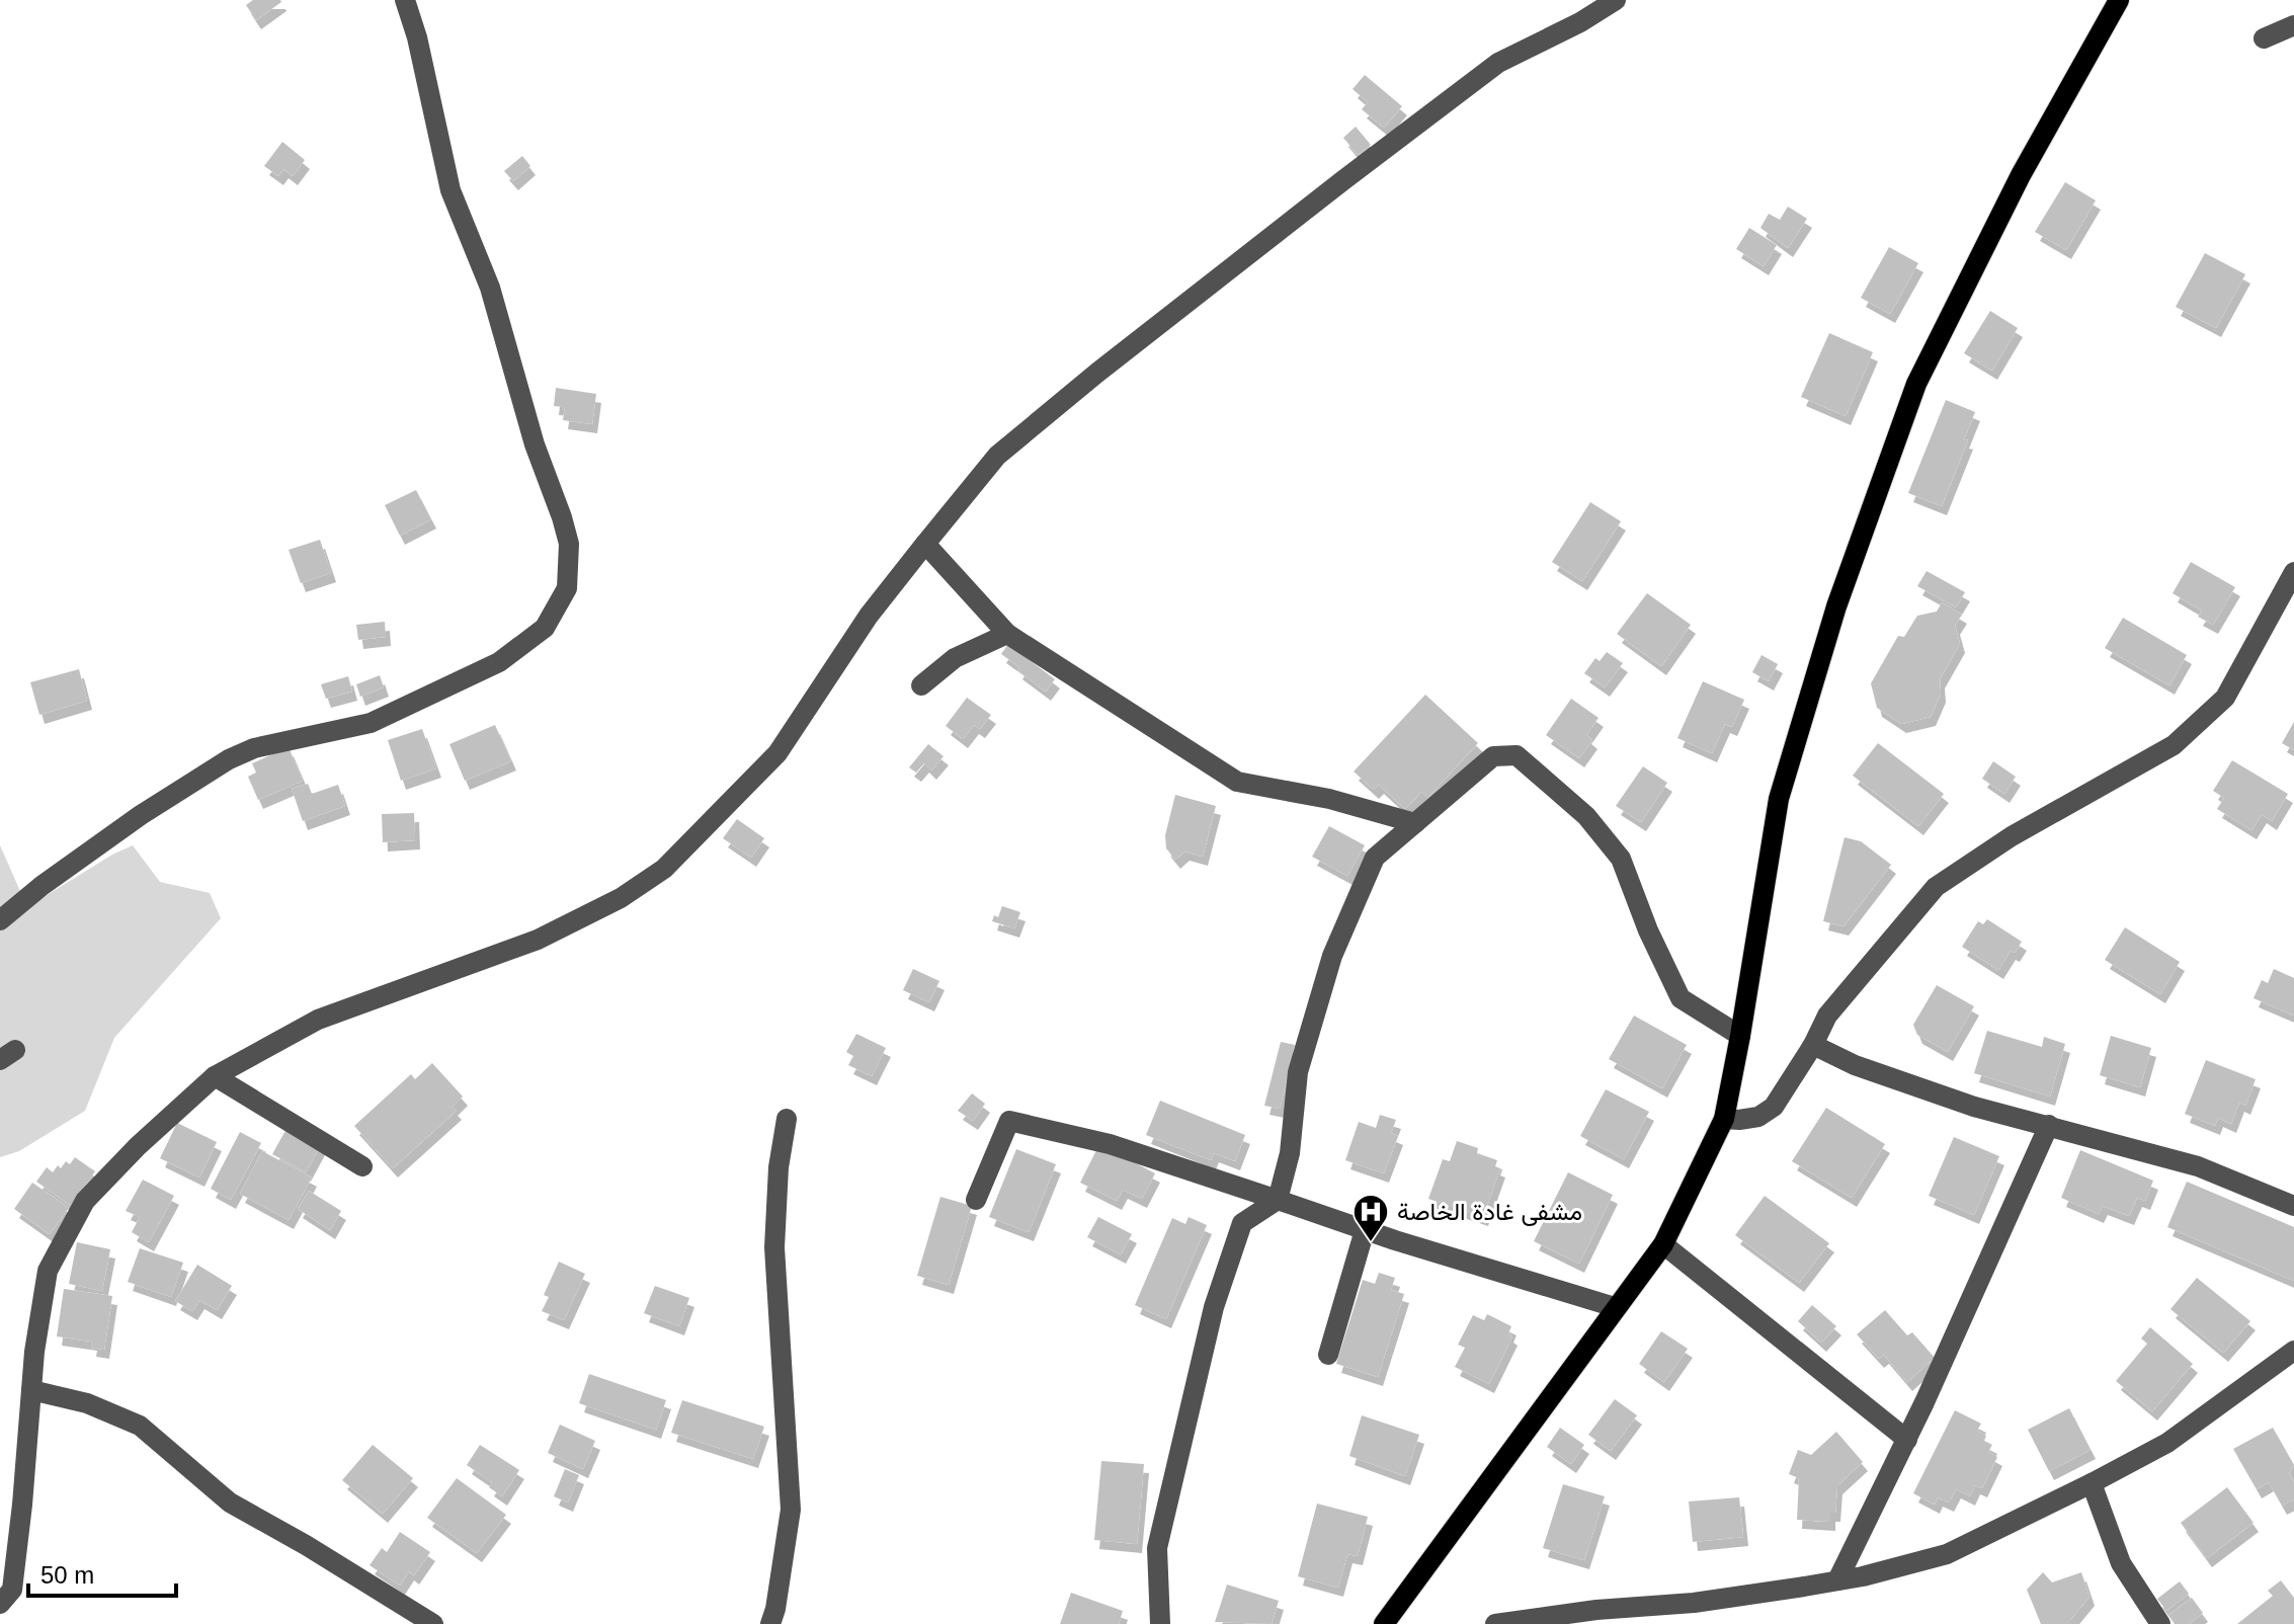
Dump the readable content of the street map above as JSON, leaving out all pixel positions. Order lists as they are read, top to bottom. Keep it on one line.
{"places":{"hospital":["مشفى غادة الخاصة"]},"scale_bar":"50 m"}
